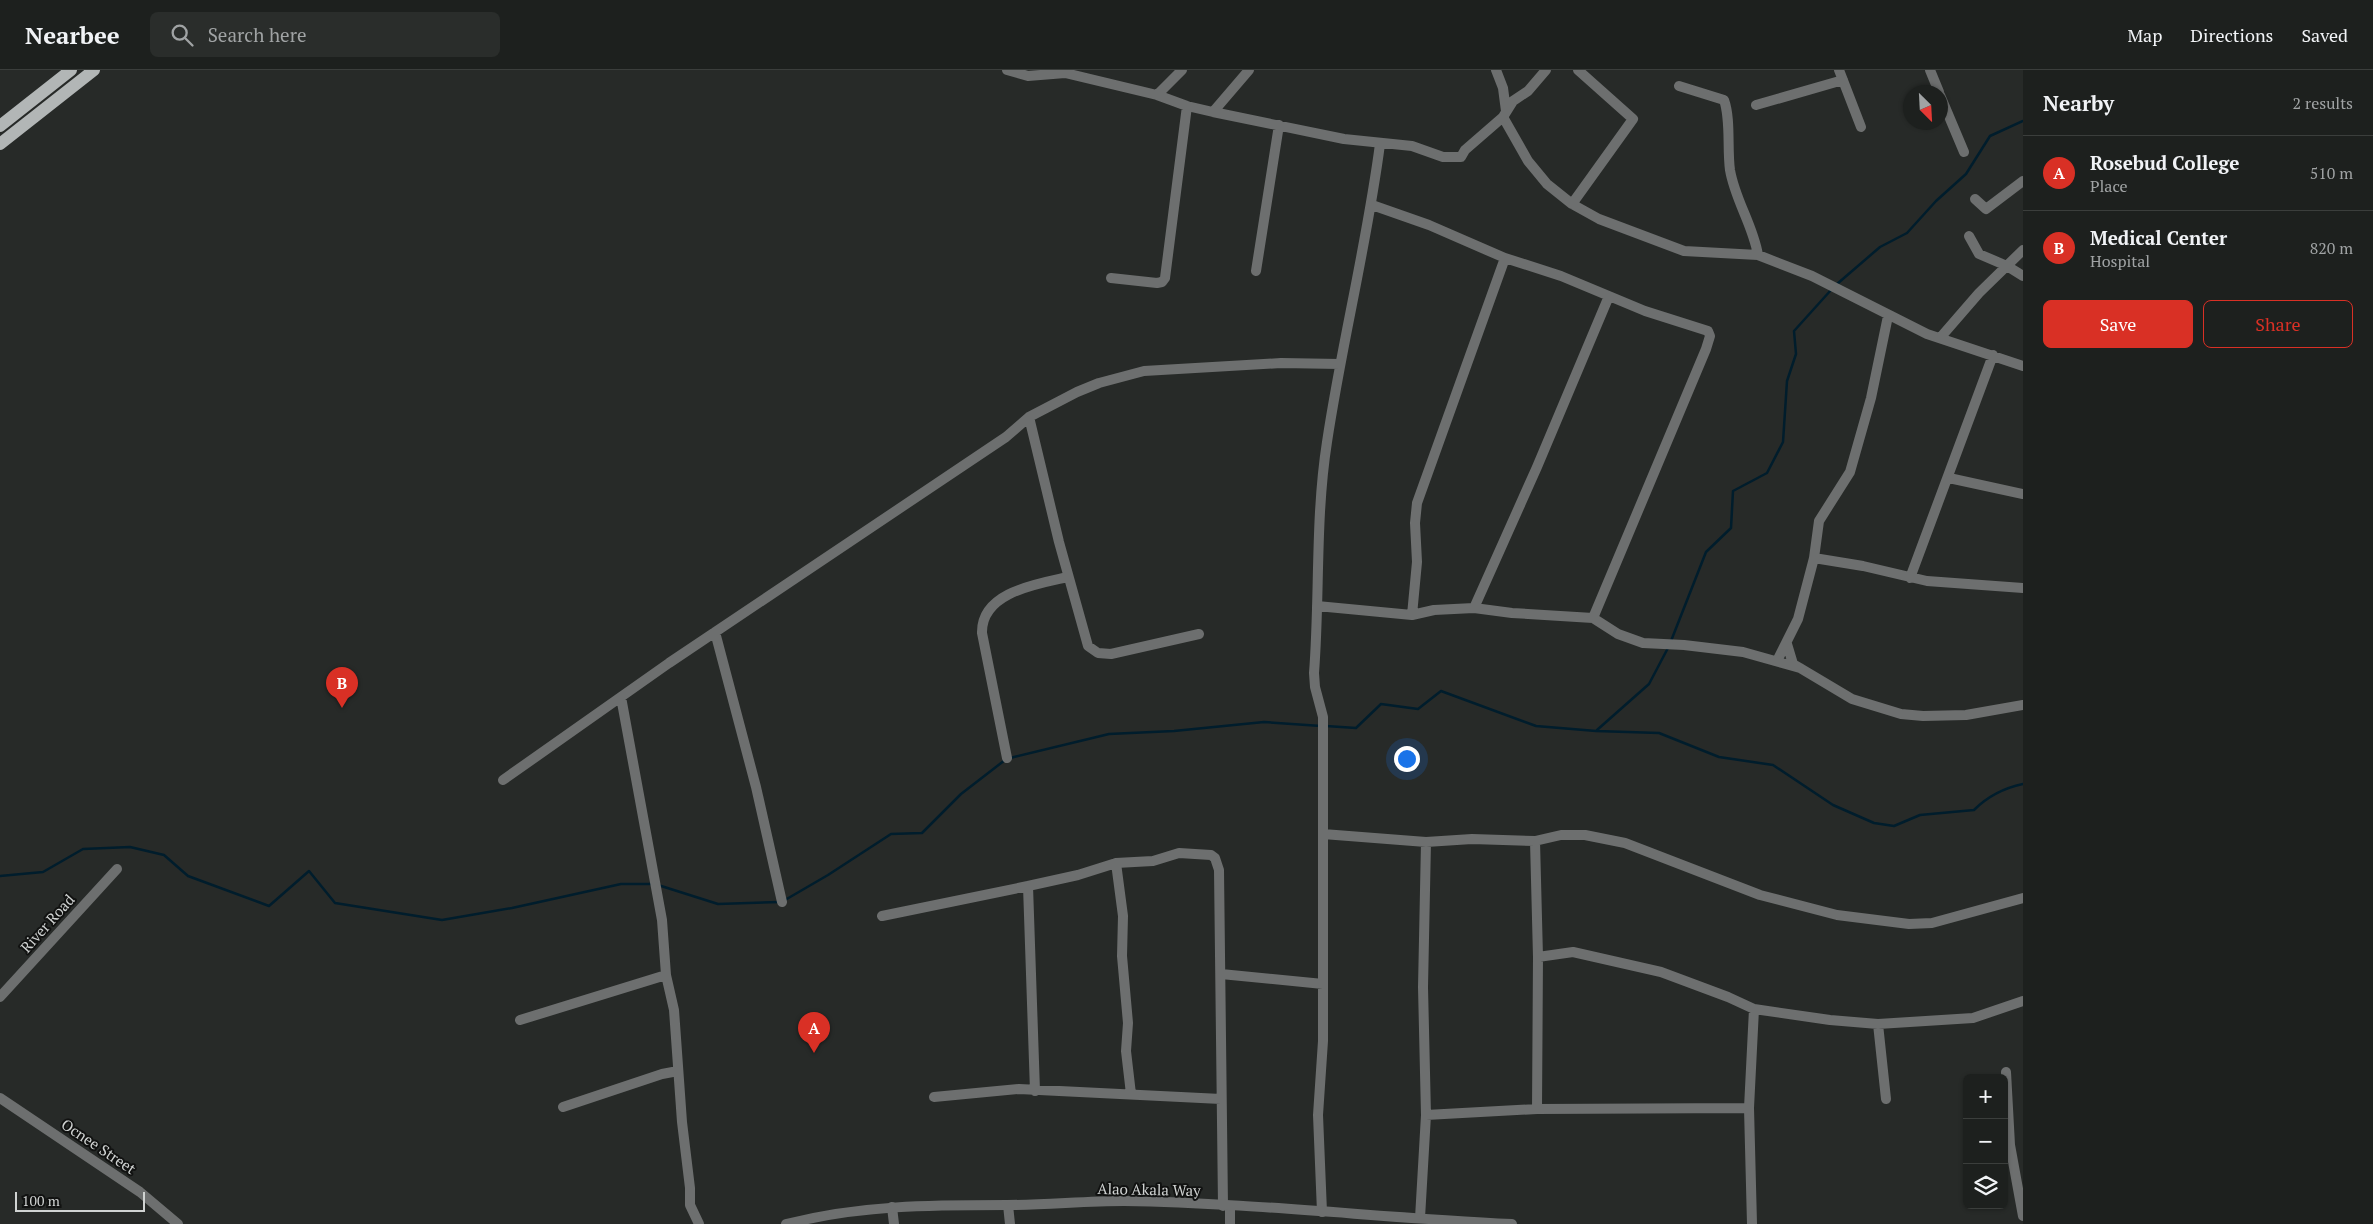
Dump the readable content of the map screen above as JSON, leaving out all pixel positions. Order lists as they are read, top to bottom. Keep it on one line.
{"streets":{"street":["River Road","Ocnee Street","Alao Akala Way"]},"scale_bar":"100 m","north":"bottom right","page":{"header":"Nearbee","search":"Search here","nav":["Map","Directions","Saved"],"heading":["Nearby","2 results"],"list":[{"mark":"A","name":"Rosebud College","note":"Place","value":"510 m"},{"mark":"B","name":"Medical Center","note":"Hospital","value":"820 m"}],"buttons":["Save","Share"],"pins":["B","A"],"map_buttons":["+","−"],"scale":"100 m"}}
